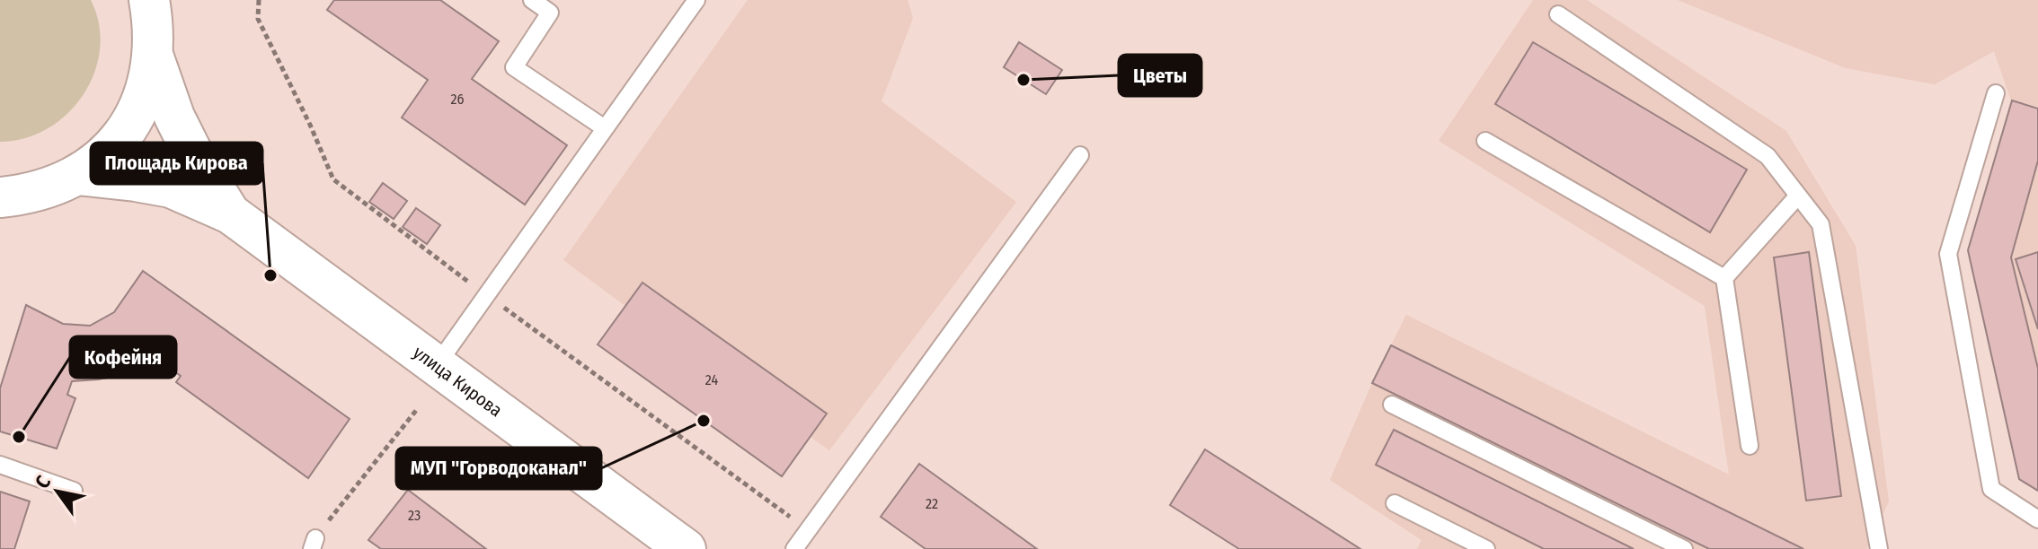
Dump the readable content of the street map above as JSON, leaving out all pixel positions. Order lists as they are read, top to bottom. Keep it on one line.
{"streets":{"main road":["улица Кирова"]},"places":["Цветы","Площадь Кирова","МУП \"Горводоканал\"","Кофейня"],"house_numbers":["26","24","22","23"],"north":"top left"}
